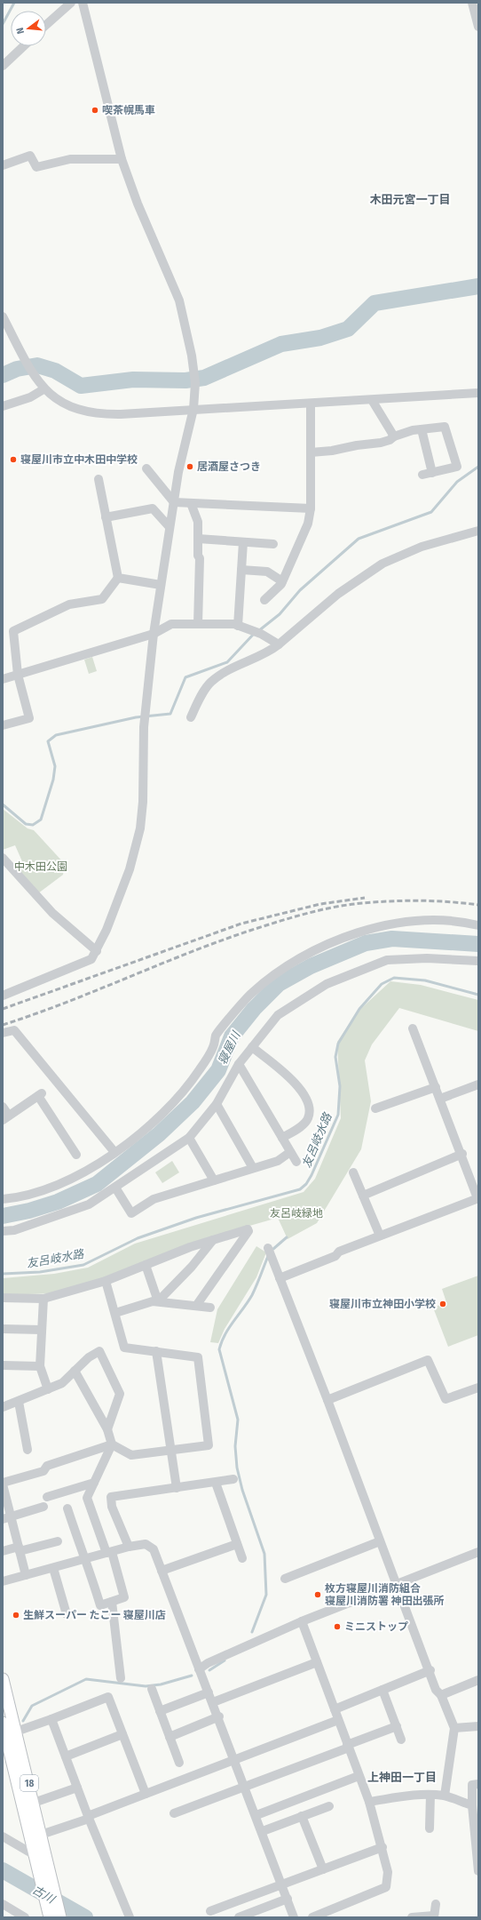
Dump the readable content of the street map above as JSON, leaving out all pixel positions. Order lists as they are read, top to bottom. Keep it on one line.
{"streets":{"main road":["18"]},"districts":["木田元宮一丁目","上神田一丁目"],"water":["寝屋川","友呂岐水路","古川"],"parks":["中木田公園","友呂岐緑地"],"places":["喫茶幌馬車","寝屋川市立中木田中学校","居酒屋さつき","寝屋川市立神田小学校","枚方寝屋川消防組合 寝屋川消防署 神田出張所","生鮮スーパー たこー 寝屋川店","ミニストップ"],"north":"left"}
